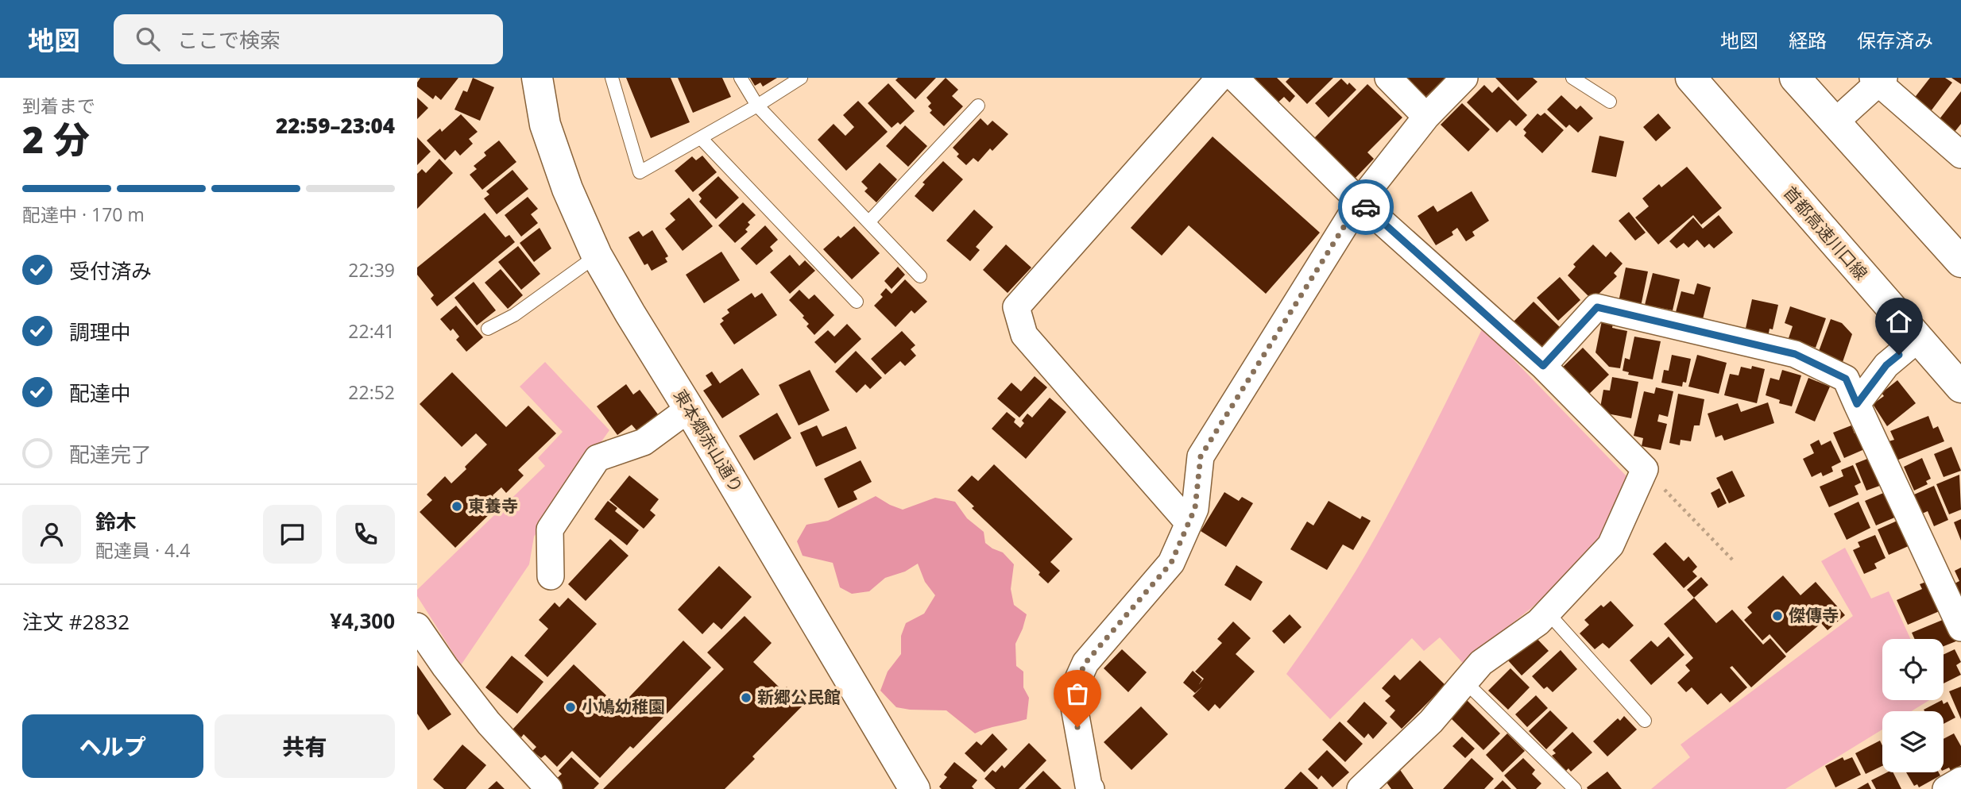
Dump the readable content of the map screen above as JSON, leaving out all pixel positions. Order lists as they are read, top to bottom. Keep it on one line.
{"streets":{"main road":["首都高速川口線","東本郷赤山通り"]},"places":["東養寺","傑傳寺","新郷公民館","小鳩幼稚園"],"page":{"header":"地図","search":"ここで検索","nav":["地図","経路","保存済み"],"heading":["2 分","到着まで","22:59–23:04"],"panel":["鈴木","配達員 · 4.4","注文 #2832","¥4,300"],"bar":"配達中 · 170 m","list":[["受付済み","22:39"],["調理中","22:41"],["配達中","22:52"],"配達完了"],"buttons":["ヘルプ","共有"]}}
